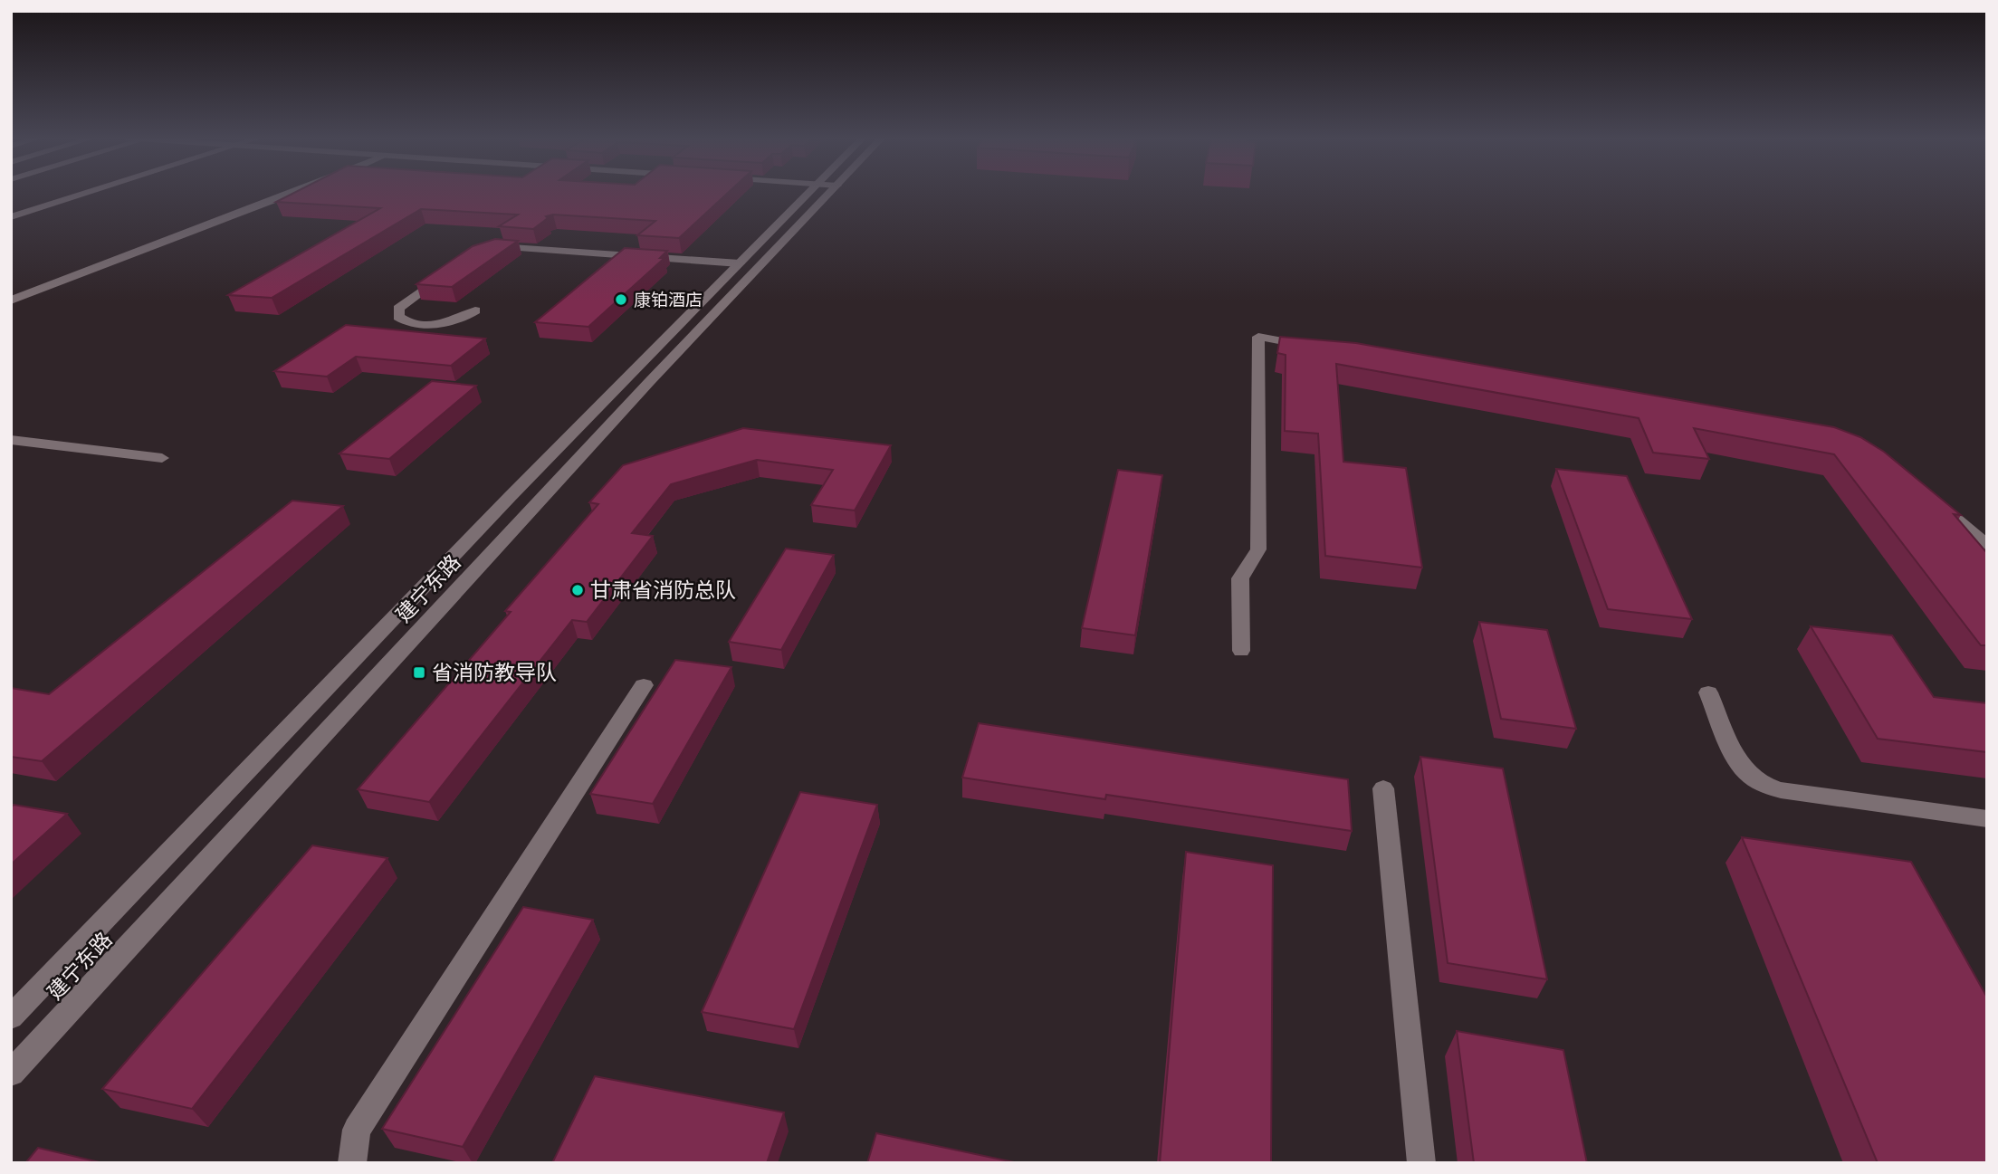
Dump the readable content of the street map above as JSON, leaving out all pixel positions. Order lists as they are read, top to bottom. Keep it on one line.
{"streets":{"main road":["建宁东路"]},"places":{"other":["康铂酒店","甘肃省消防总队"],"transit":["省消防教导队"]}}
